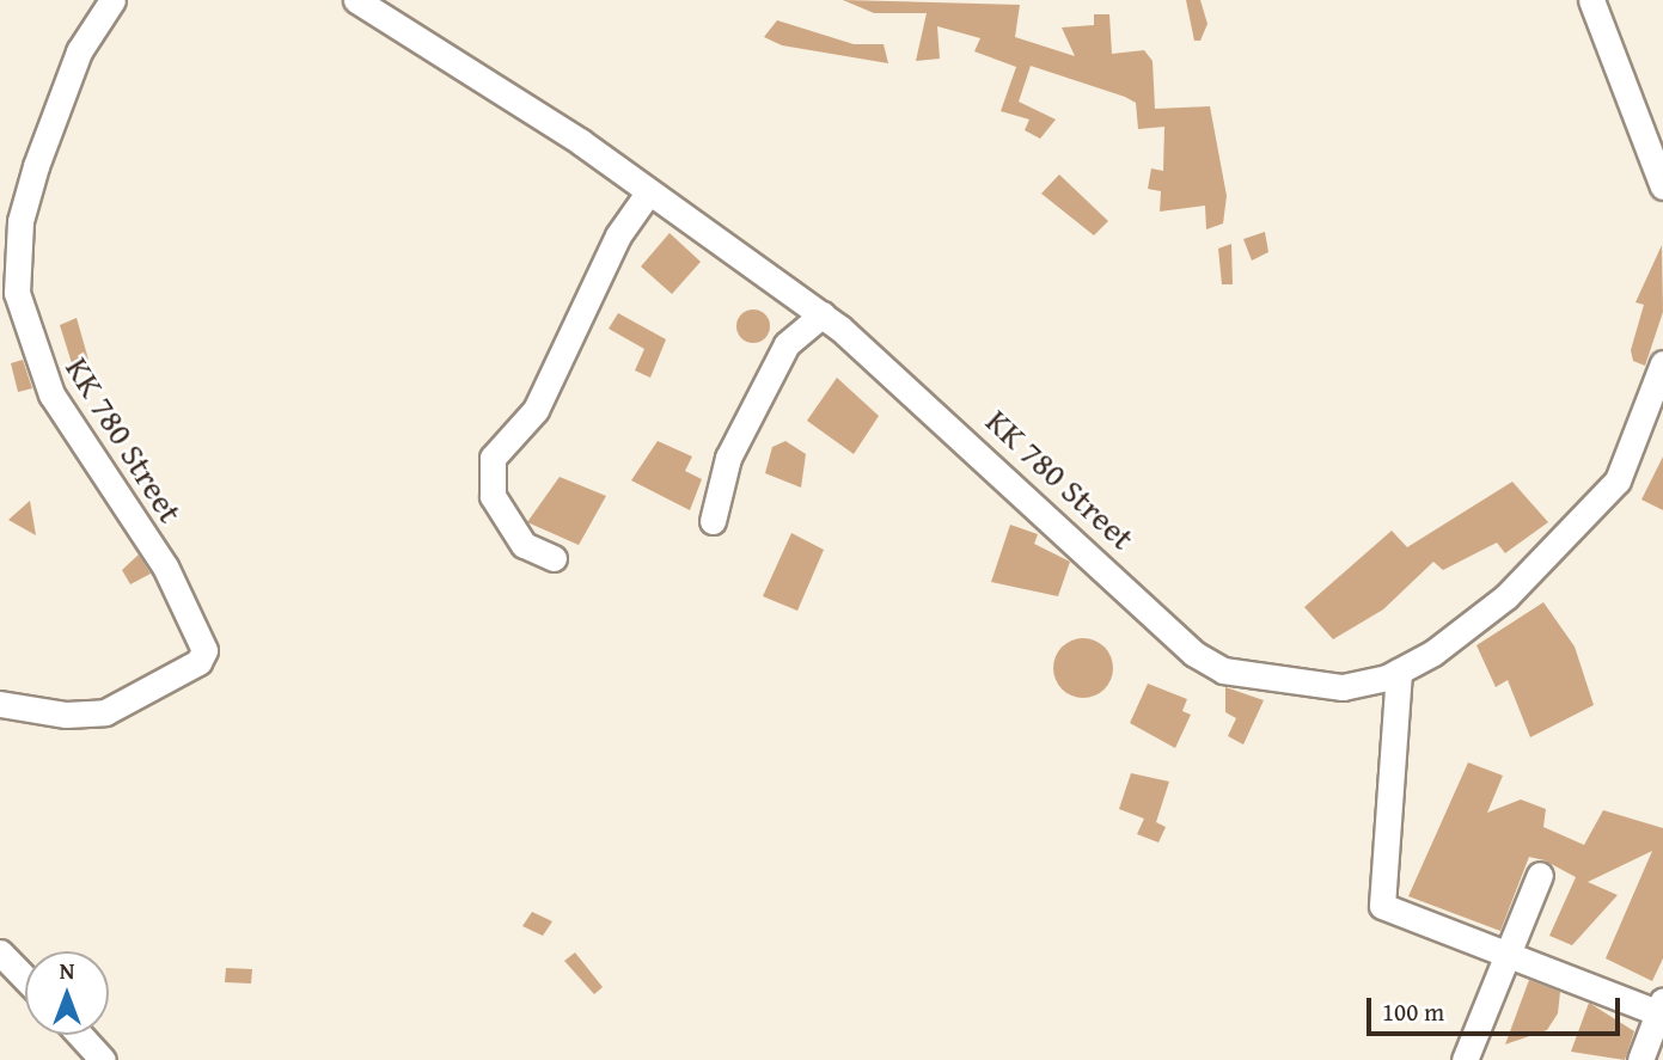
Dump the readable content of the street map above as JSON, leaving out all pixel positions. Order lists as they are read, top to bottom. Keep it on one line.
{"streets":{"street":["KK 780 Street"]},"scale_bar":"100 m","north":"top"}
